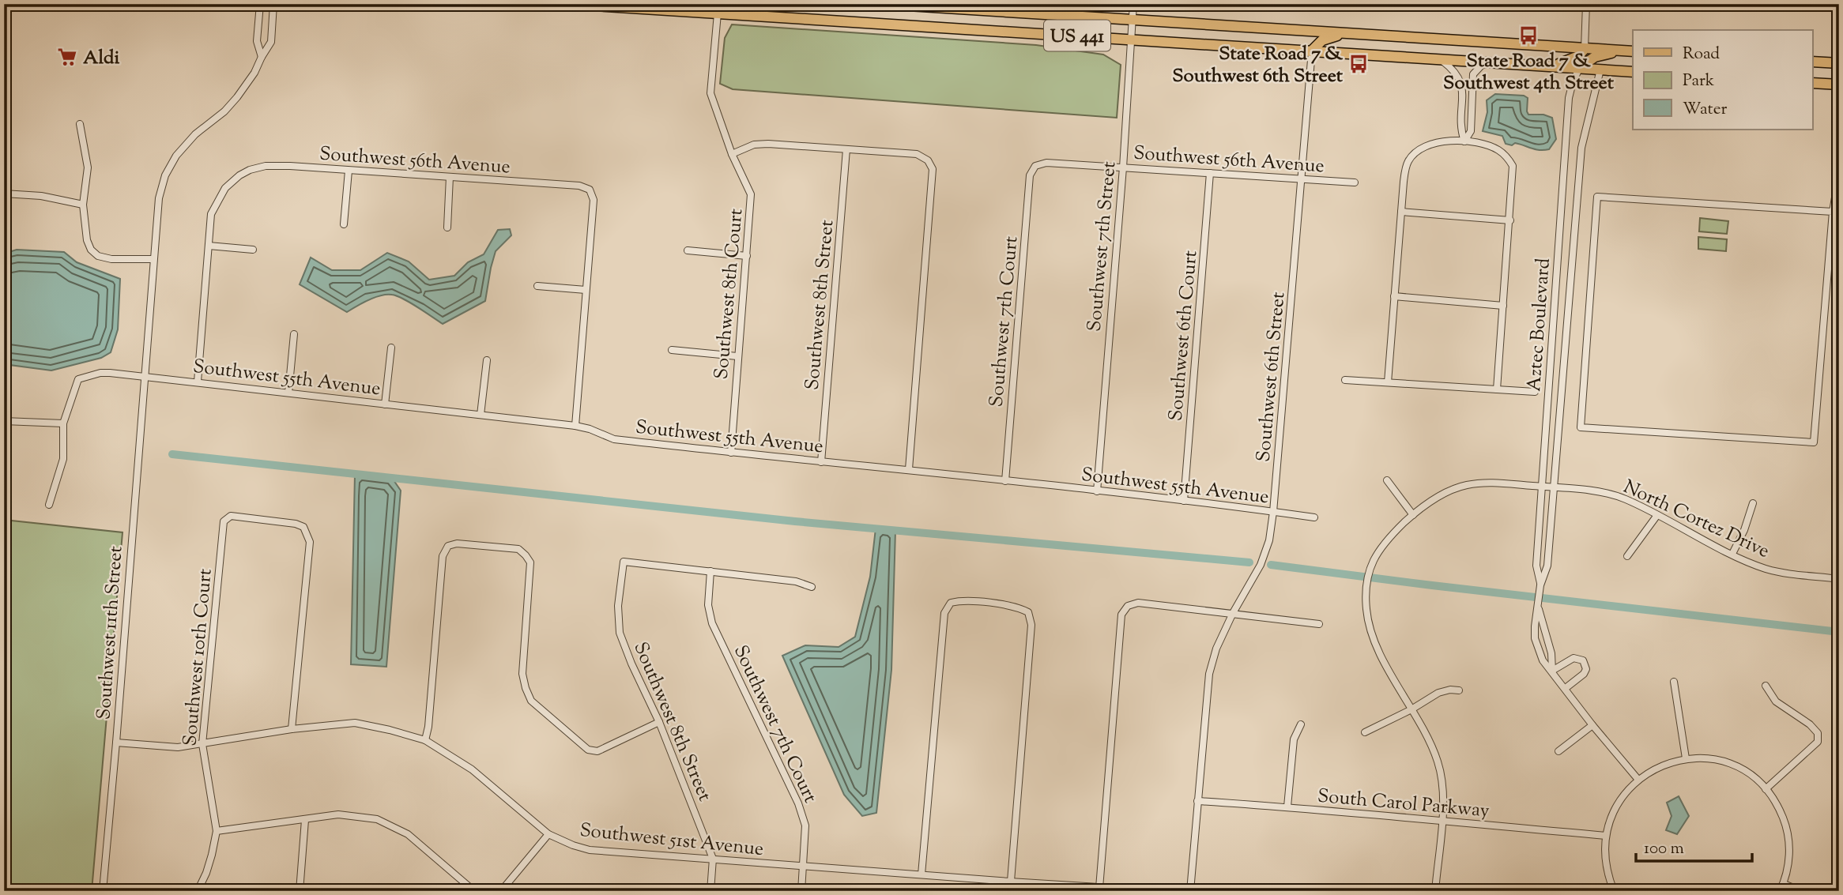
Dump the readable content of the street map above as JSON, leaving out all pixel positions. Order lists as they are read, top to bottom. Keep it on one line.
{"streets":{"main road":["US 441"],"street":["Southwest 56th Avenue","Southwest 7th Street","Southwest 8th Court","Southwest 8th Street","Southwest 7th Court","Aztec Boulevard","Southwest 6th Court","Southwest 55th Avenue","Southwest 6th Street","North Cortez Drive","Southwest 11th Street","Southwest 10th Court","South Carol Parkway","Southwest 51st Avenue"]},"crossings":[["US 441","Southwest 7th Street"],["US 441","Southwest 8th Court"],["US 441","Aztec Boulevard"],["US 441","Southwest 6th Street"],["Southwest 56th Avenue","Southwest 7th Street"],["Southwest 56th Avenue","Southwest 7th Court"],["Southwest 56th Avenue","Southwest 6th Court"],["Southwest 56th Avenue","Southwest 6th Street"],["Southwest 7th Street","Southwest 55th Avenue"],["Southwest 8th Court","Southwest 55th Avenue"],["Southwest 8th Street","Southwest 7th Court"],["Southwest 8th Street","Southwest 55th Avenue"],["Southwest 8th Street","Southwest 51st Avenue"],["Southwest 7th Court","Southwest 55th Avenue"],["Southwest 7th Court","Southwest 51st Avenue"],["Aztec Boulevard","North Cortez Drive"],["Southwest 6th Court","Southwest 55th Avenue"],["Southwest 55th Avenue","Southwest 6th Street"],["Southwest 55th Avenue","Southwest 11th Street"],["Southwest 6th Street","South Carol Parkway"],["North Cortez Drive","South Carol Parkway"],["Southwest 11th Street","Southwest 51st Avenue"],["Southwest 10th Court","Southwest 51st Avenue"]],"places":{"bus stop":["State Road 7 & Southwest 4th Street","State Road 7 & Southwest 6th Street"],"supermarket":["Aldi"]},"legend":["Road","Park","Water"],"scale_bar":"100 m"}
